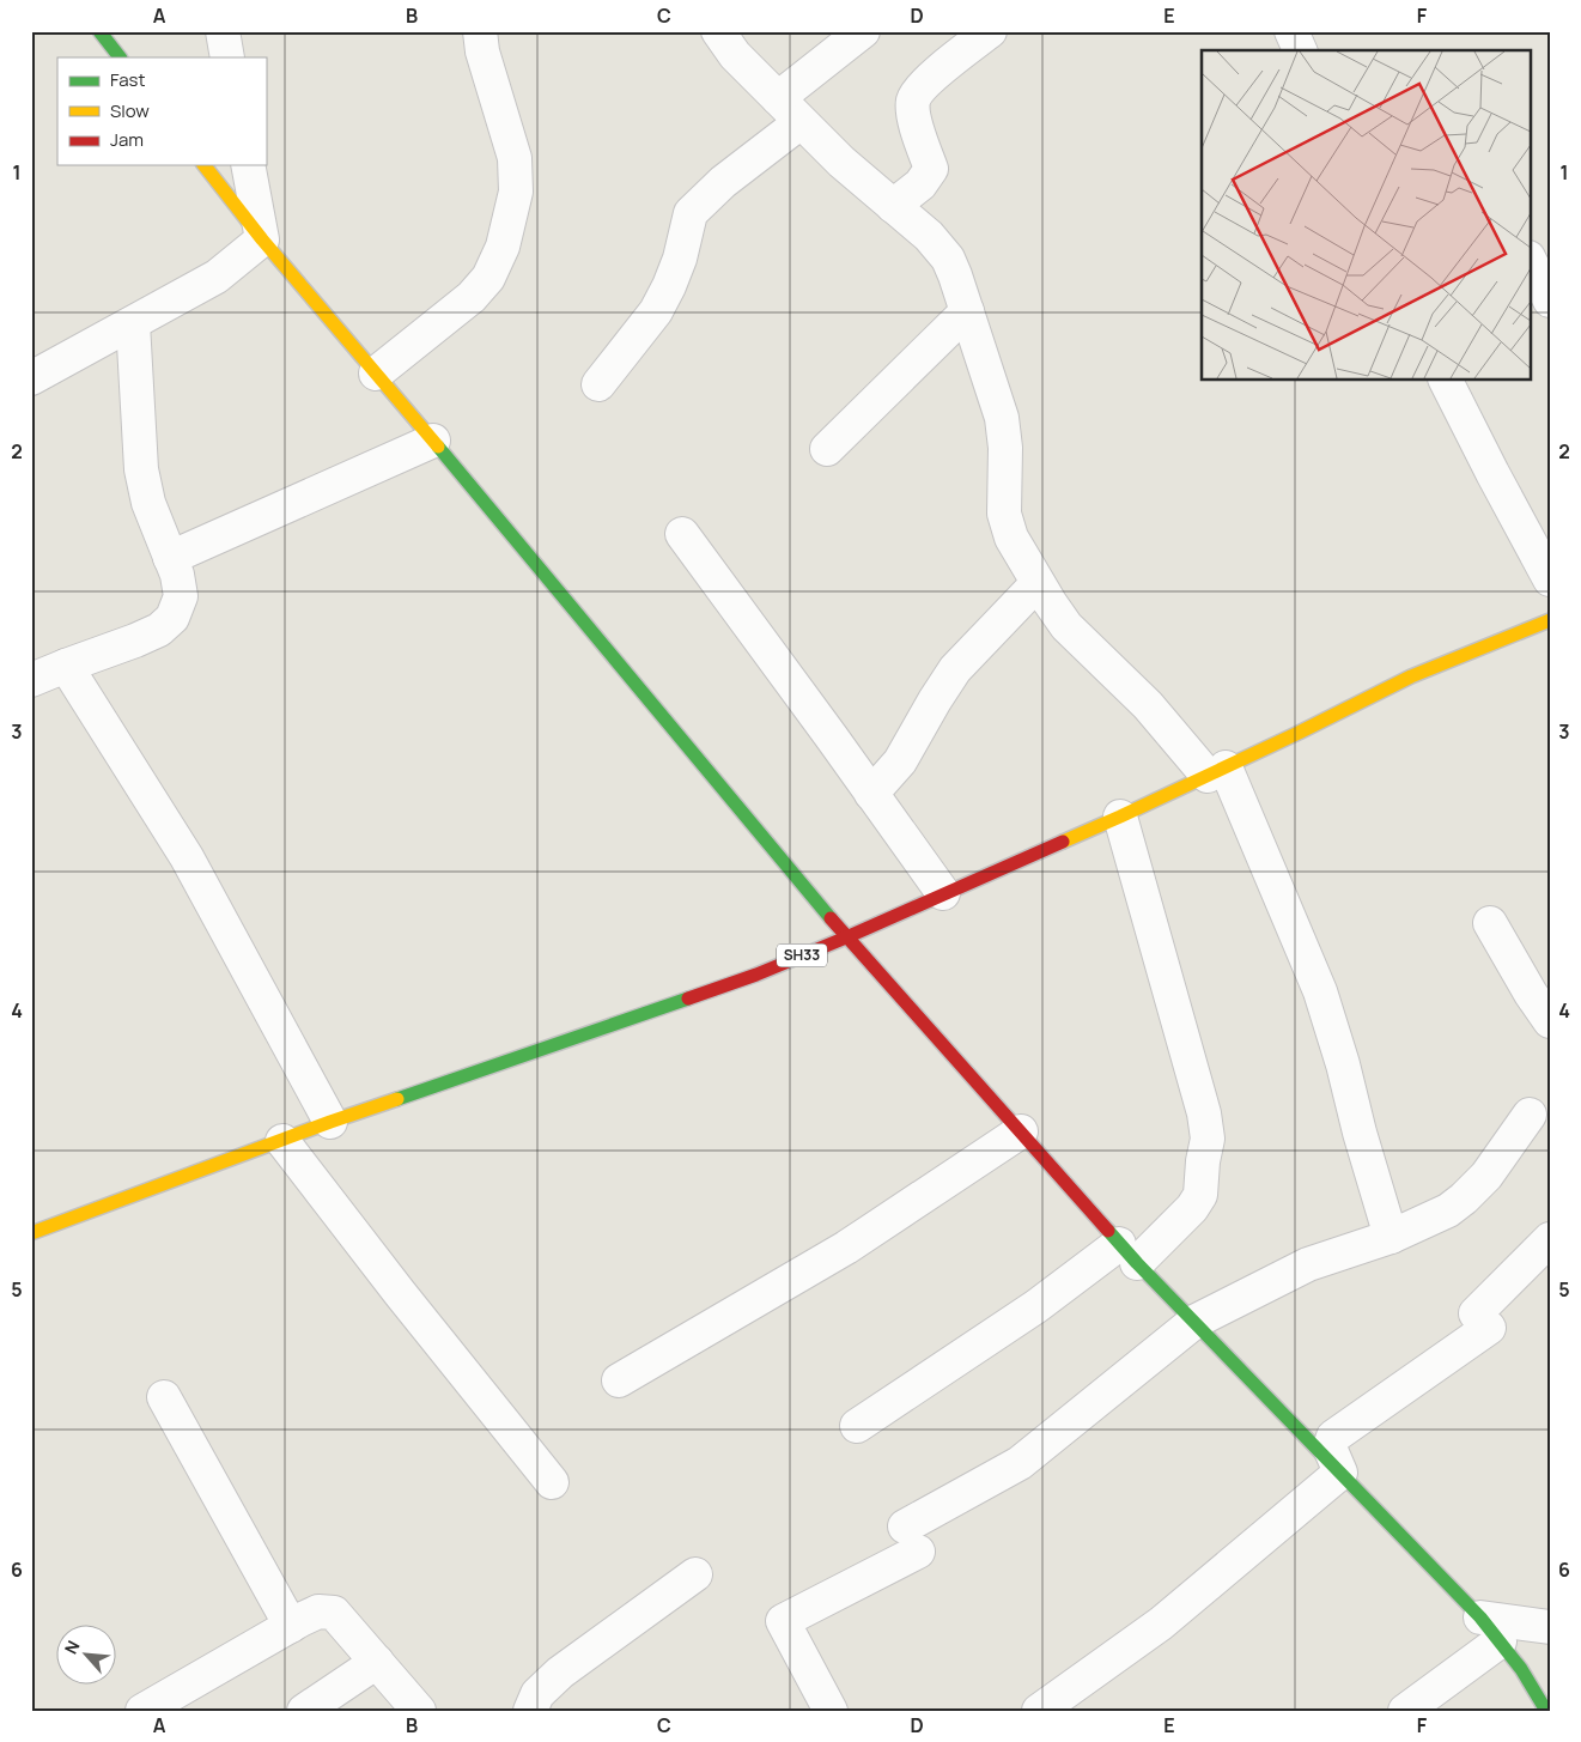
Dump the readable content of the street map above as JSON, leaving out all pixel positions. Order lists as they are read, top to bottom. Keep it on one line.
{"streets":{"street":["SH33"]},"legend":["Fast","Slow","Jam"],"north":"top left","grid":{"columns":["A","B","C","D","E","F"],"rows":["1","2","3","4","5","6"]}}
